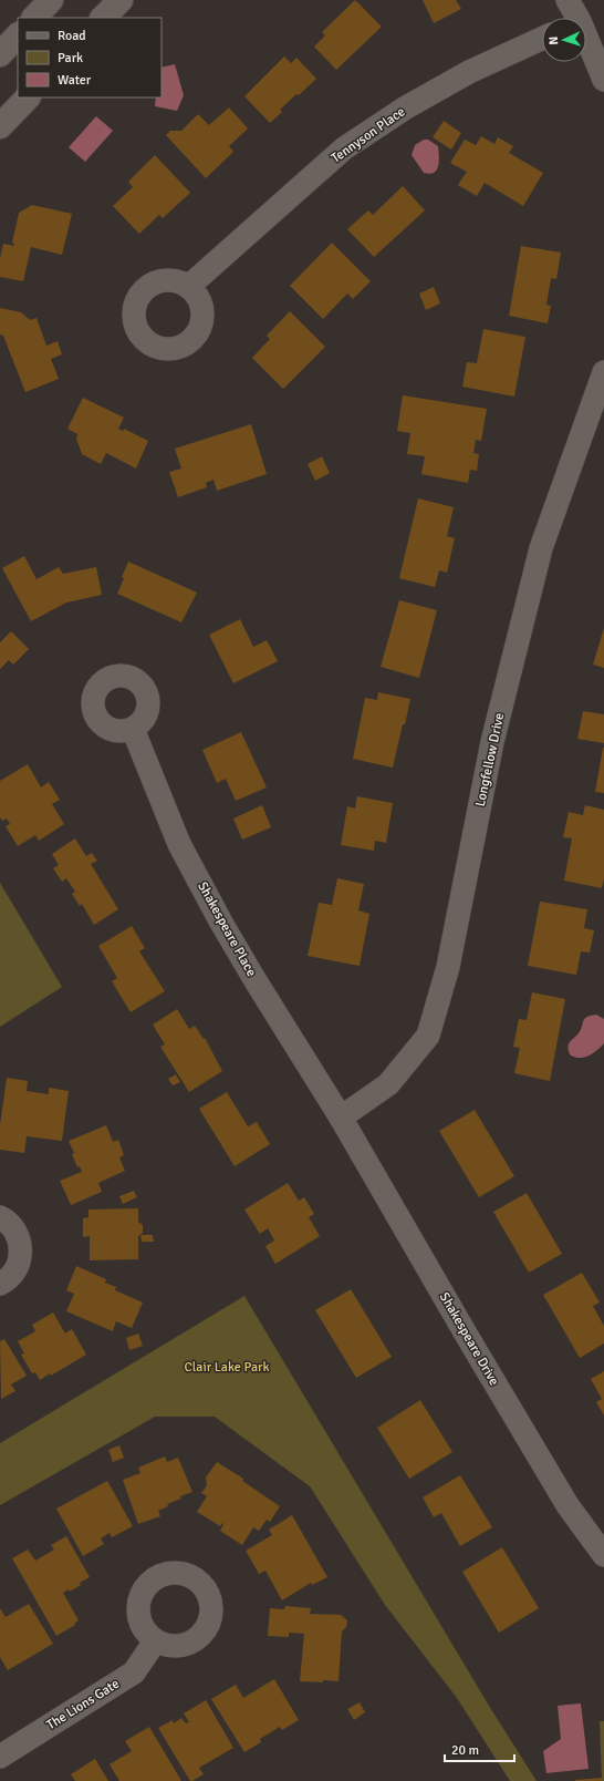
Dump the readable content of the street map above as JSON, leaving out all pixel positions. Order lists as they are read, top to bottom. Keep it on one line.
{"streets":{"street":["Tennyson Place","Longfellow Drive","Shakespeare Place","Shakespeare Drive","The Lions Gate"]},"crossings":[["Longfellow Drive","Shakespeare Place"],["Longfellow Drive","Shakespeare Drive"],["Shakespeare Place","Shakespeare Drive"]],"parks":["Clair Lake Park"],"legend":["Road","Park","Water"],"scale_bar":"20 m","north":"left"}
